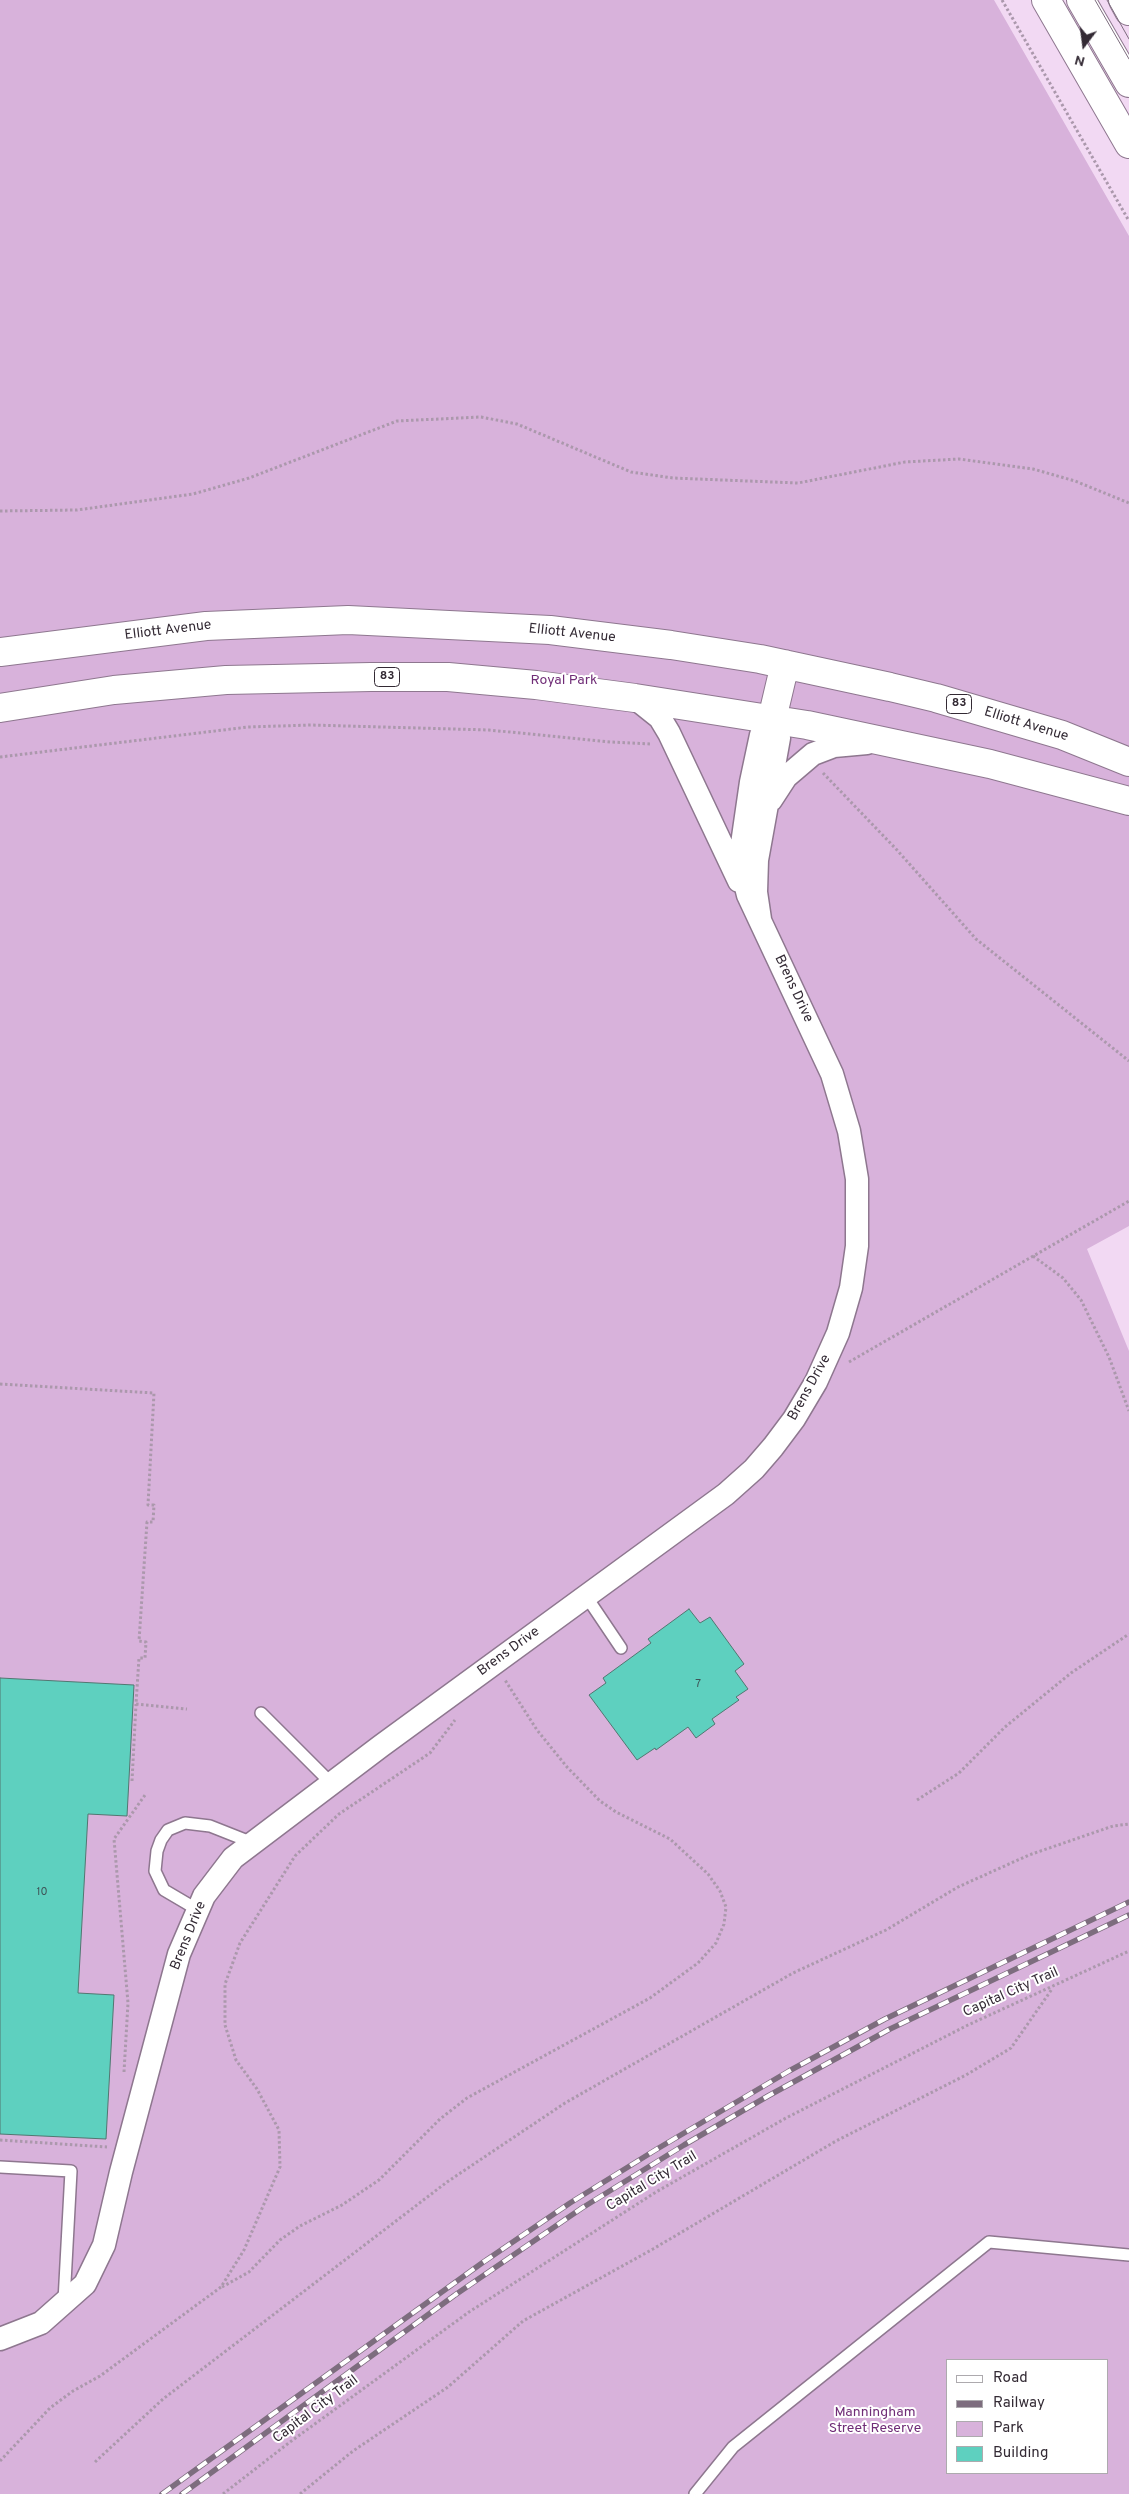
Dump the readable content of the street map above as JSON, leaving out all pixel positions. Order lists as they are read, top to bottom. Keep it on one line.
{"streets":{"main road":["Elliott Avenue","83"],"street":["Brens Drive"],"path":["Capital City Trail"]},"crossings":[["83","Brens Drive"]],"parks":["Royal Park","Manningham Street Reserve"],"house_numbers":["7","10"],"legend":["Road","Railway","Park","Building"],"north":"bottom"}
